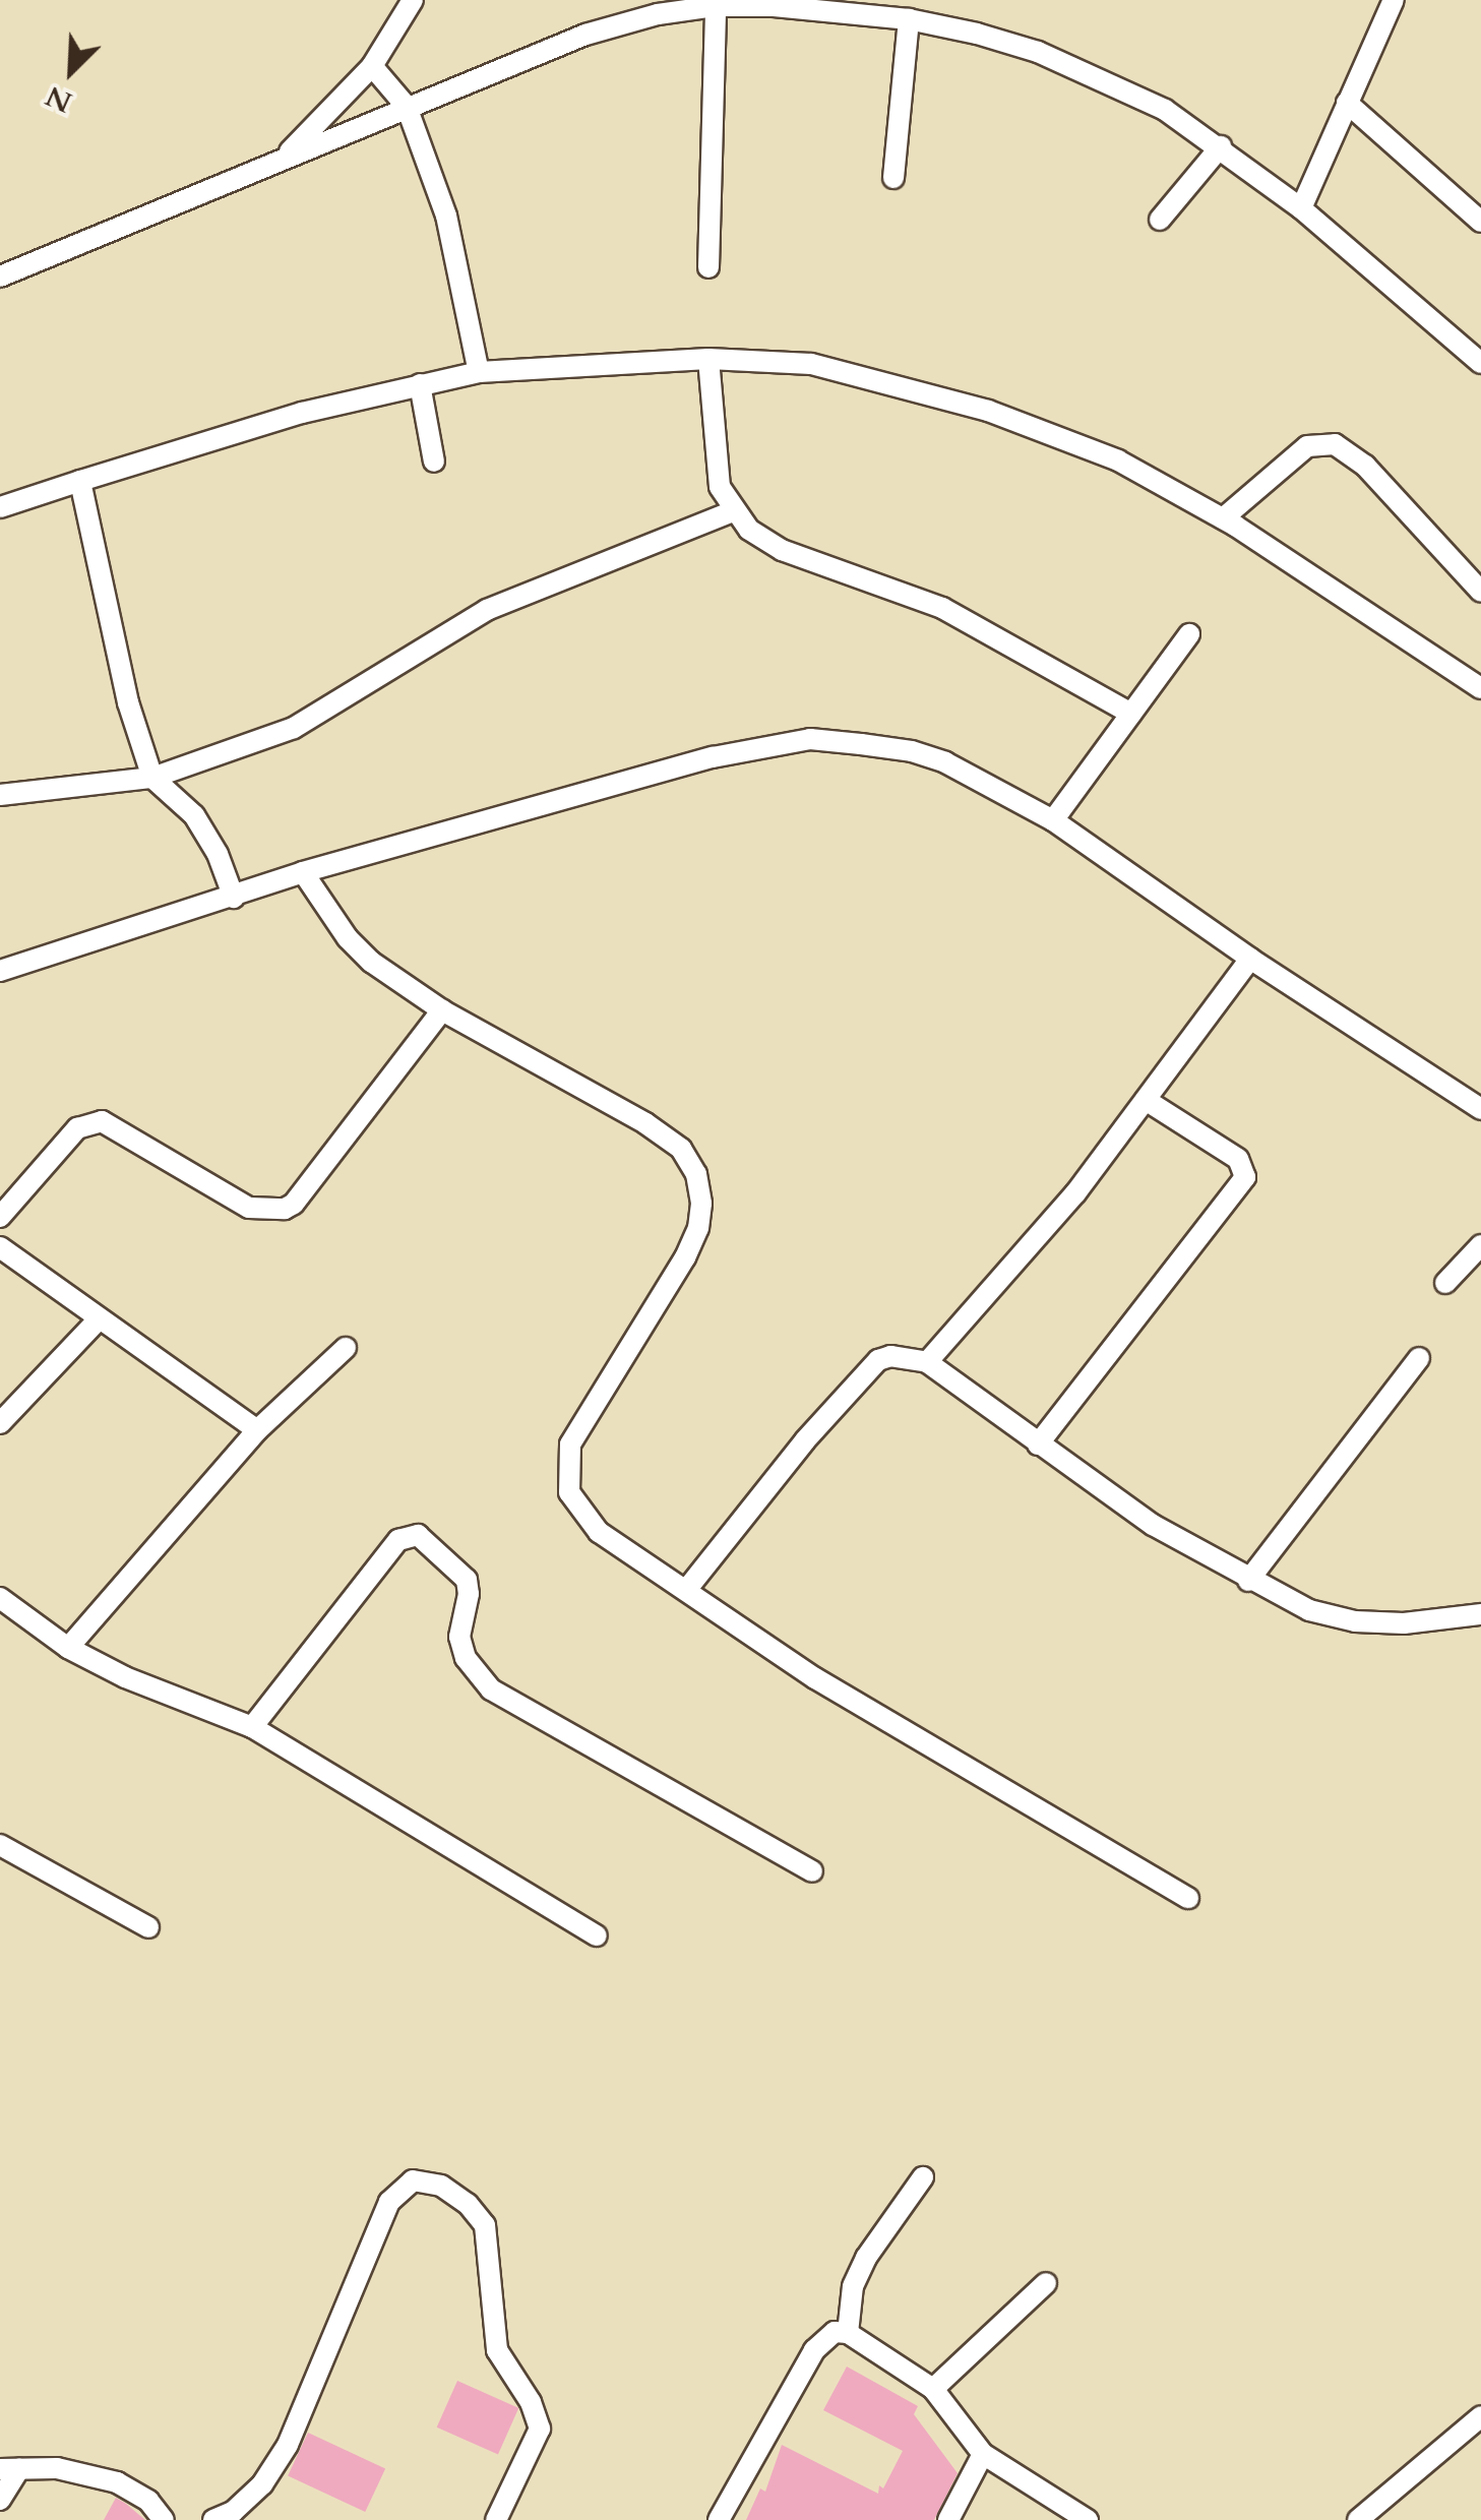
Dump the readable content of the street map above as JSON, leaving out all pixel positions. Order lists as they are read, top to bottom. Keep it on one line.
{"north":"bottom left"}
